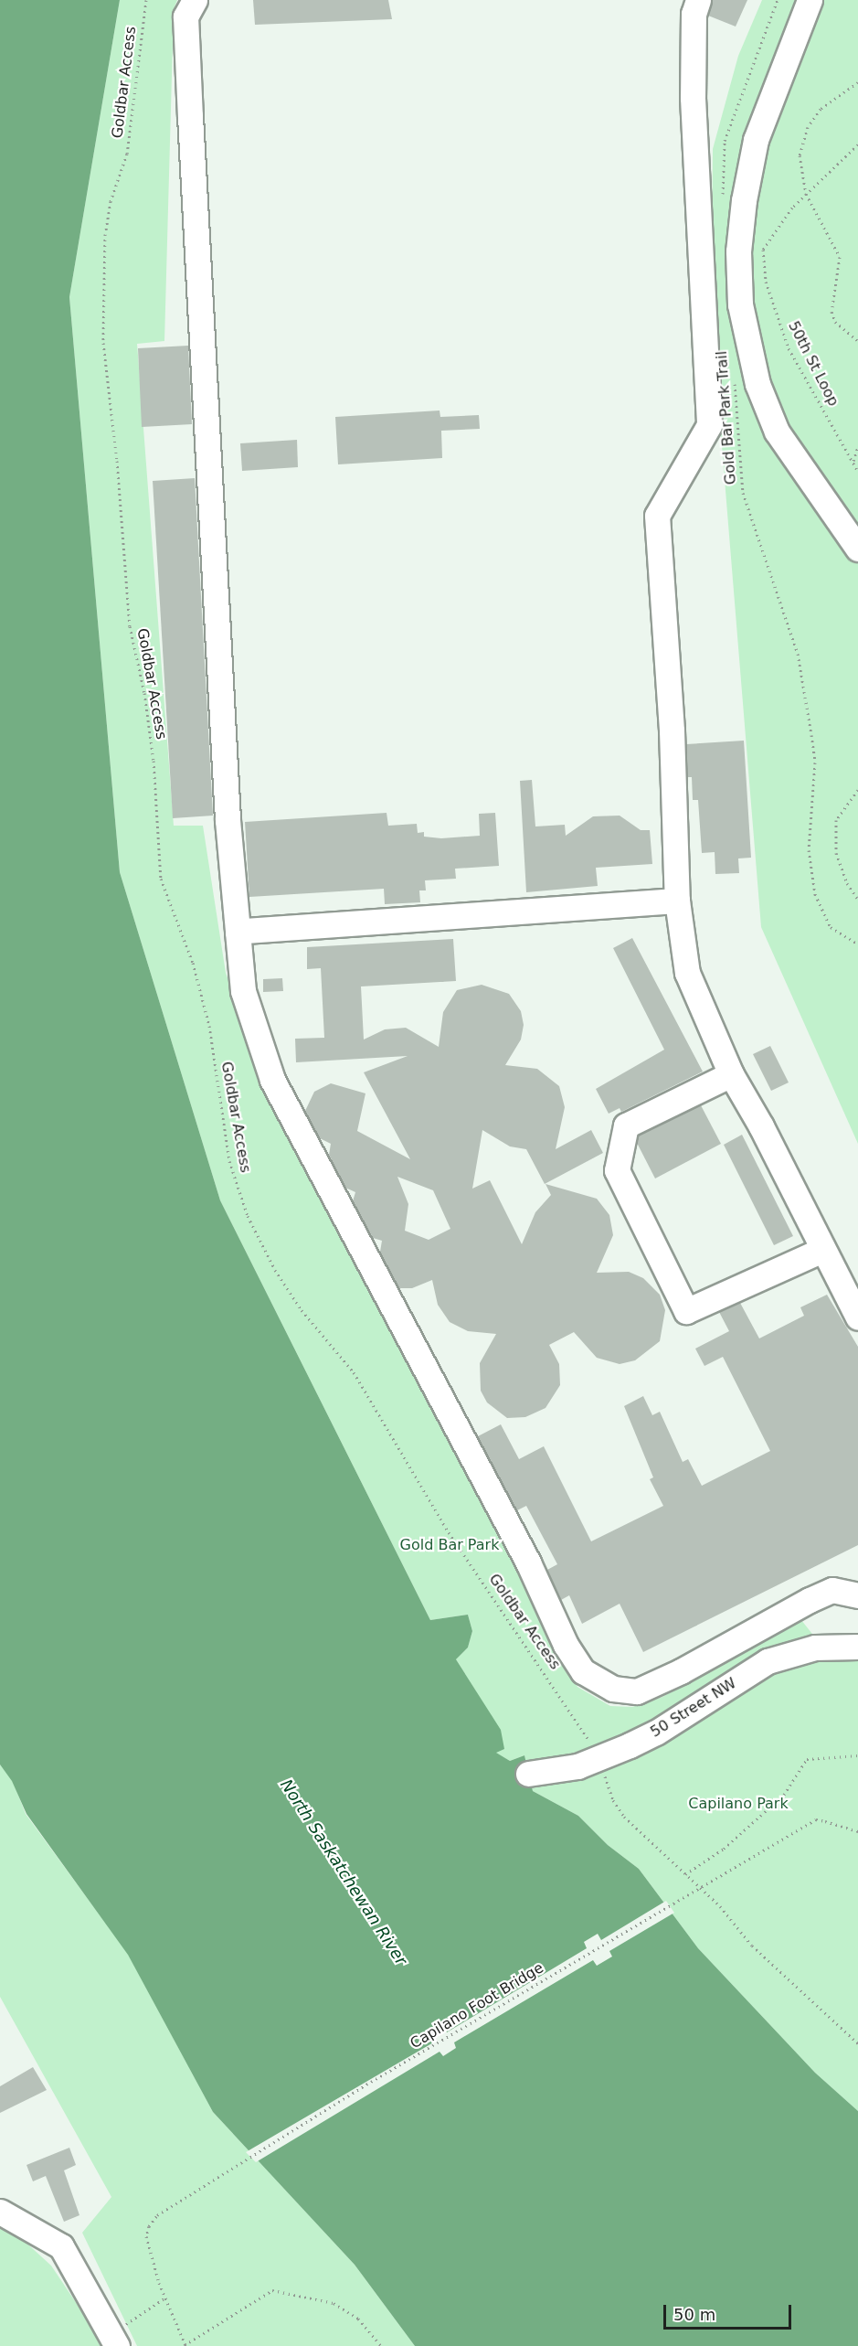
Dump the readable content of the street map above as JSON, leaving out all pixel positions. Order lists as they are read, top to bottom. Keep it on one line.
{"streets":{"street":["50 Street NW"],"path":["Goldbar Access","50th St Loop","Gold Bar Park Trail","Capilano Foot Bridge"]},"crossings":[["Goldbar Access","50 Street NW"]],"water":["North Saskatchewan River"],"parks":["Gold Bar Park","Capilano Park"],"scale_bar":"50 m"}
